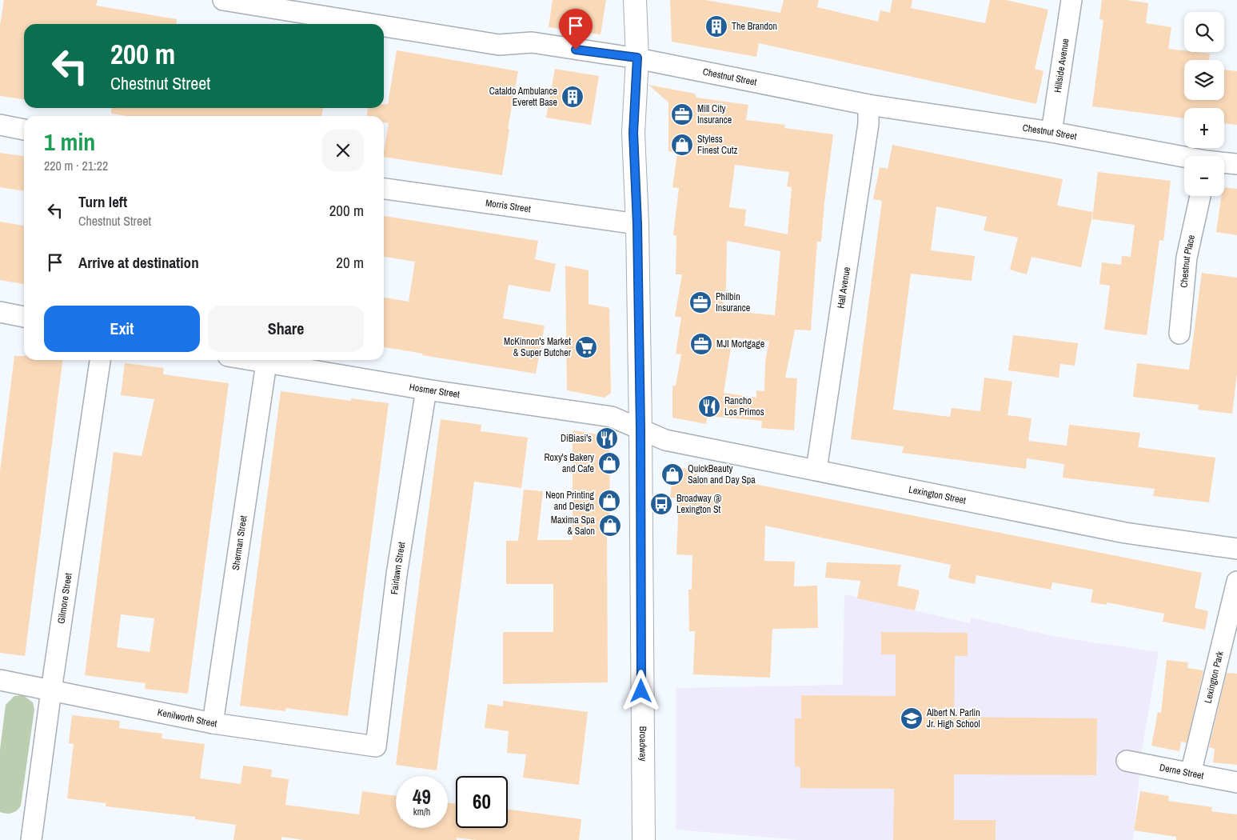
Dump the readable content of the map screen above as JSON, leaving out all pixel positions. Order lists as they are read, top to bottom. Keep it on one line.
{"streets":{"main road":["Broadway"],"street":["Hillside Avenue","Chestnut Street","Morris Street","Chestnut Place","Hall Avenue","Hosmer Street","Lexington Street","Sherman Street","Fairlawn Street","Gilmore Street","Lexington Park","Kenilworth Street","Derne Street"]},"crossings":[["Hillside Avenue","Chestnut Street"],["Chestnut Street","Hall Avenue"],["Chestnut Street","Broadway"],["Morris Street","Broadway"],["Hall Avenue","Lexington Street"],["Hosmer Street","Lexington Street"],["Hosmer Street","Sherman Street"],["Hosmer Street","Fairlawn Street"],["Hosmer Street","Broadway"],["Lexington Street","Broadway"],["Sherman Street","Kenilworth Street"],["Fairlawn Street","Kenilworth Street"],["Gilmore Street","Kenilworth Street"],["Lexington Park","Derne Street"]],"places":{"building":["The Brandon","Cataldo Ambulance Everett Base"],"office":["Mill City Insurance","Philbin Insurance","MJI Mortgage"],"shop":["Styless Finest Cutz","Roxy's Bakery and Cafe","QuickBeauty Salon and Day Spa","Neon Printing and Design","Maxima Spa & Salon"],"supermarket":["McKinnon's Market & Super Butcher"],"restaurant":["Rancho Los Primos","DiBiasi's"],"bus stop":["Broadway @ Lexington St"],"school or university":["Albert N. Parlin Jr. High School"]},"page":{"map_buttons":["+","−"],"turn":["200 m","Chestnut Street"],"heading":["1 min","220 m · 21:22"],"list":[{"name":"Turn left","note":"Chestnut Street","value":"200 m"},{"name":"Arrive at destination","value":"20 m"}],"buttons":["Exit","Share"],"speed":"49 km/h","limit":"60"}}
